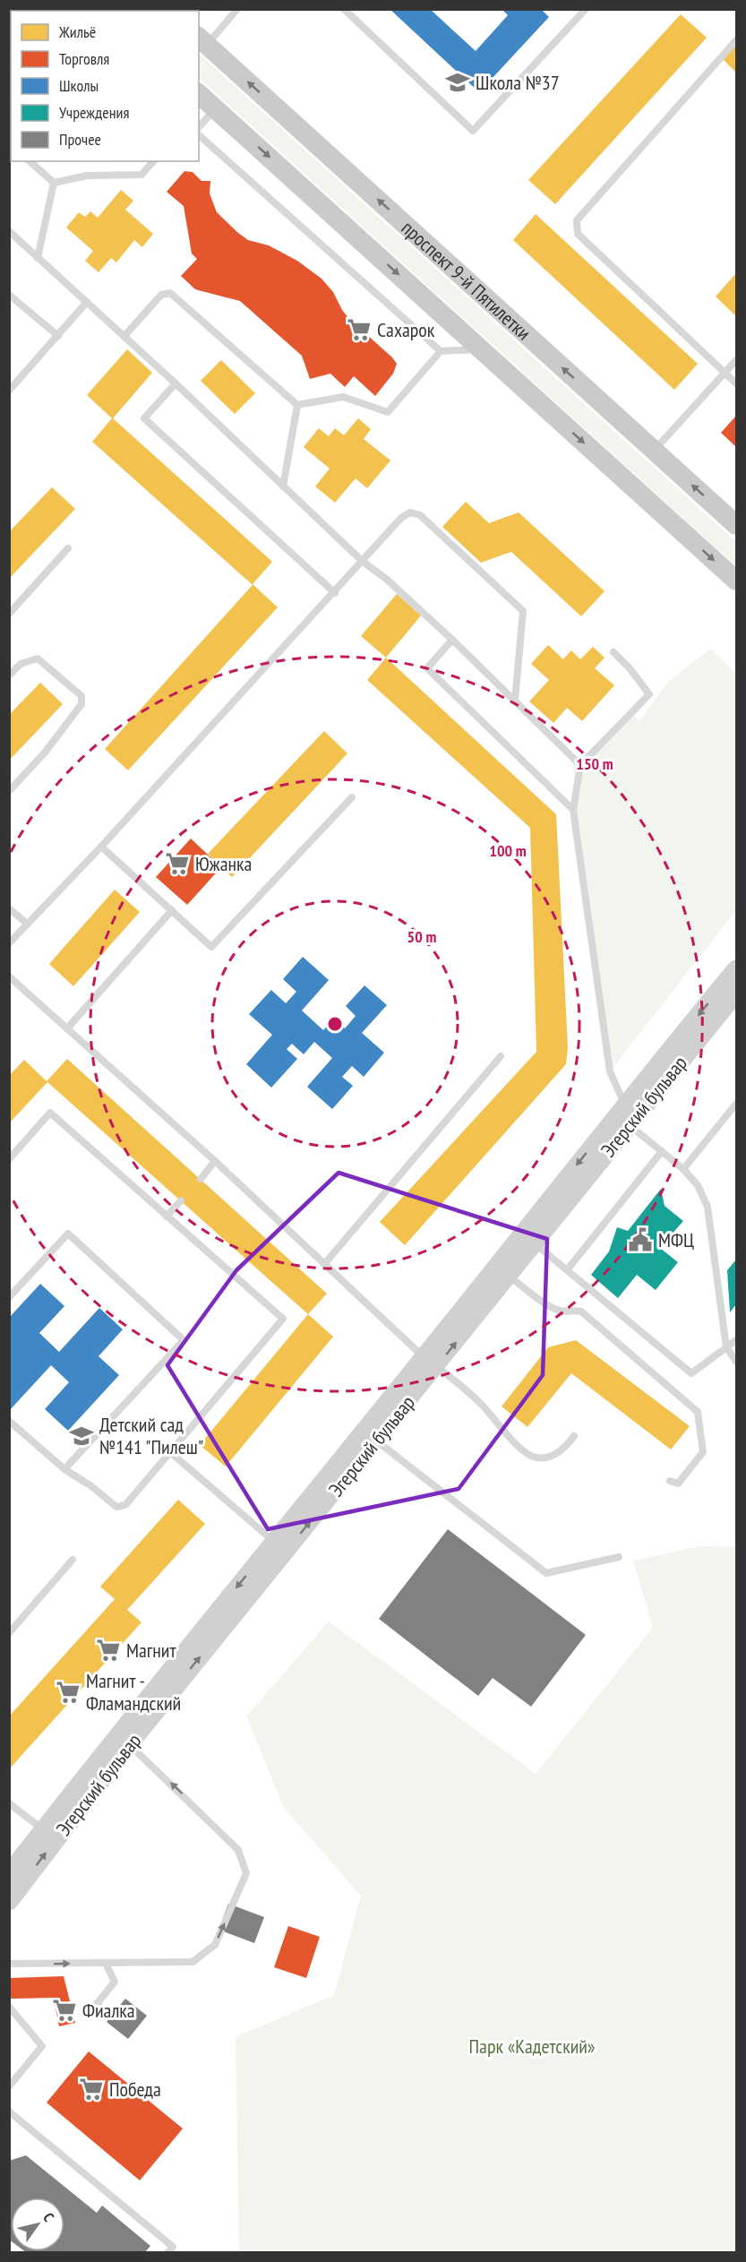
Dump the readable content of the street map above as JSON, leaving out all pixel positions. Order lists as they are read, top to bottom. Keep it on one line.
{"streets":{"main road":["проспект 9-й Пятилетки","Эгерский бульвар"]},"parks":["Парк «Кадетский»"],"places":{"school or university":["Школа №37","Детский сад №141 \"Пилеш\""],"supermarket":["Сахарок","Южанка","Магнит","Магнит - Фламандский","Фиалка","Победа"],"public building":["МФЦ"]},"legend":["Жильё","Торговля","Школы","Учреждения","Прочее"],"north":"top right","rings":["150 m","100 m","50 m"]}
